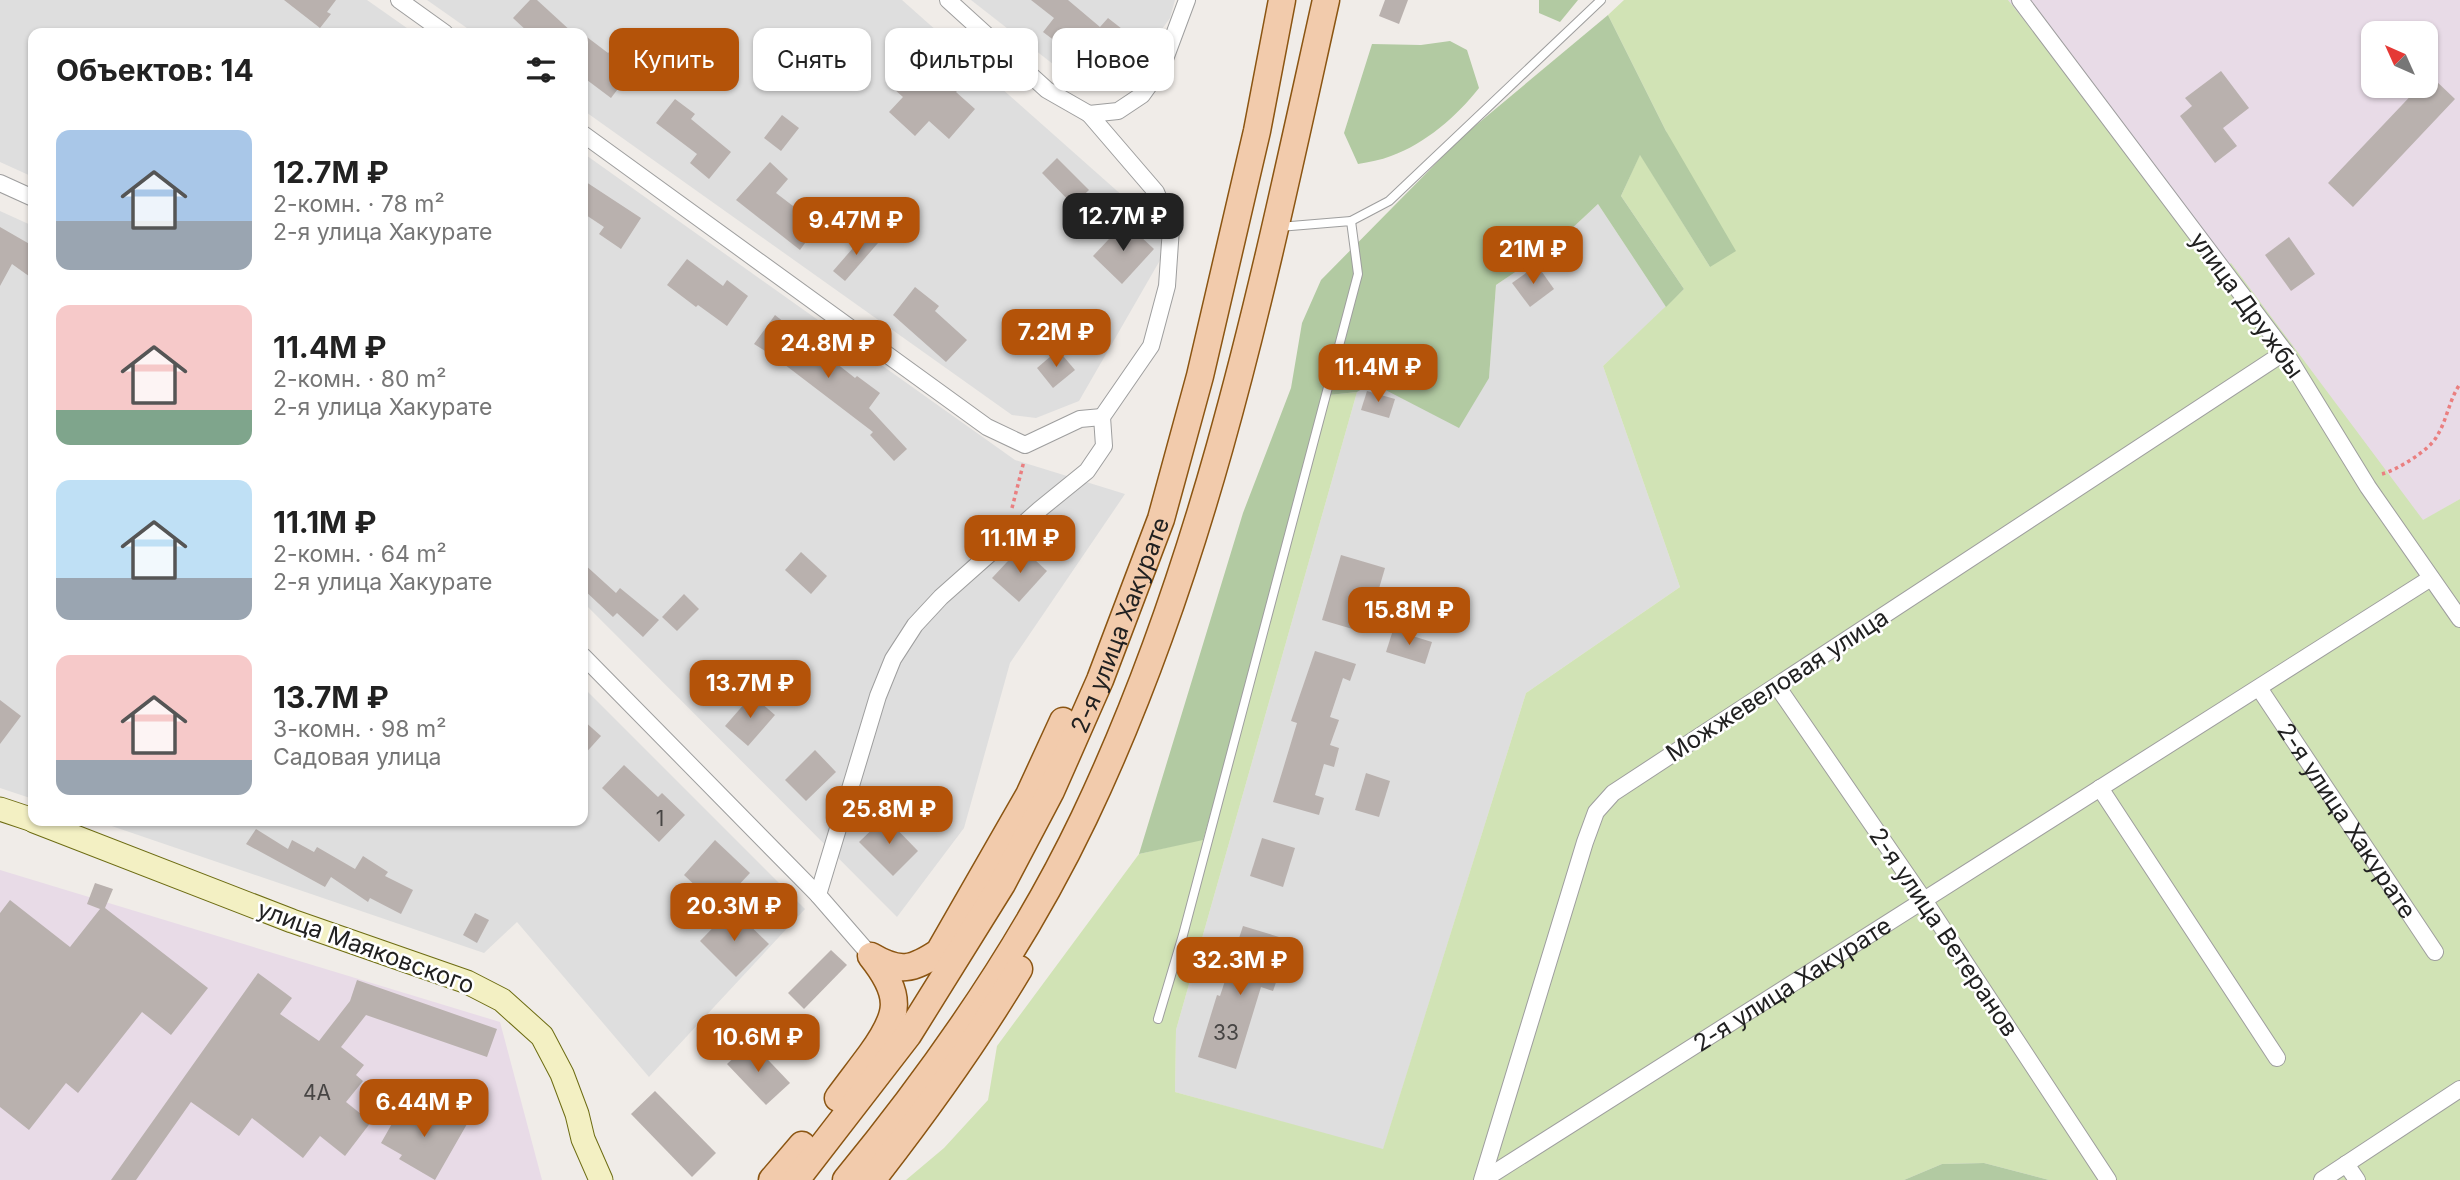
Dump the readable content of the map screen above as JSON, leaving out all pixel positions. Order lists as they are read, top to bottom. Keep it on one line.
{"streets":{"main road":["2-я улица Хакурате","улица Маяковского"],"street":["улица Дружбы","Можжевеловая улица","2-я улица Ветеранов"]},"crossings":[["улица Дружбы","2-я улица Хакурате"],["улица Дружбы","Можжевеловая улица"],["2-я улица Хакурате","Можжевеловая улица"],["2-я улица Хакурате","2-я улица Ветеранов"],["Можжевеловая улица","2-я улица Ветеранов"]],"house_numbers":["1","33","4А"],"north":"top left","page":{"chip":["Купить","Снять","Фильтры","Новое"],"heading":"Объектов: 14","list":[{"name":"12.7M ₽","note":"2-комн. · 78 m² · 2-я улица Хакурате"},{"name":"11.4M ₽","note":"2-комн. · 80 m² · 2-я улица Хакурате"},{"name":"11.1M ₽","note":"2-комн. · 64 m² · 2-я улица Хакурате"},{"name":"13.7M ₽","note":"3-комн. · 98 m² · Садовая улица"}],"price":["12.7M ₽","9.47M ₽","21M ₽","7.2M ₽","24.8M ₽","11.4M ₽","11.1M ₽","15.8M ₽","13.7M ₽","25.8M ₽","20.3M ₽","32.3M ₽","10.6M ₽","6.44M ₽"]}}
